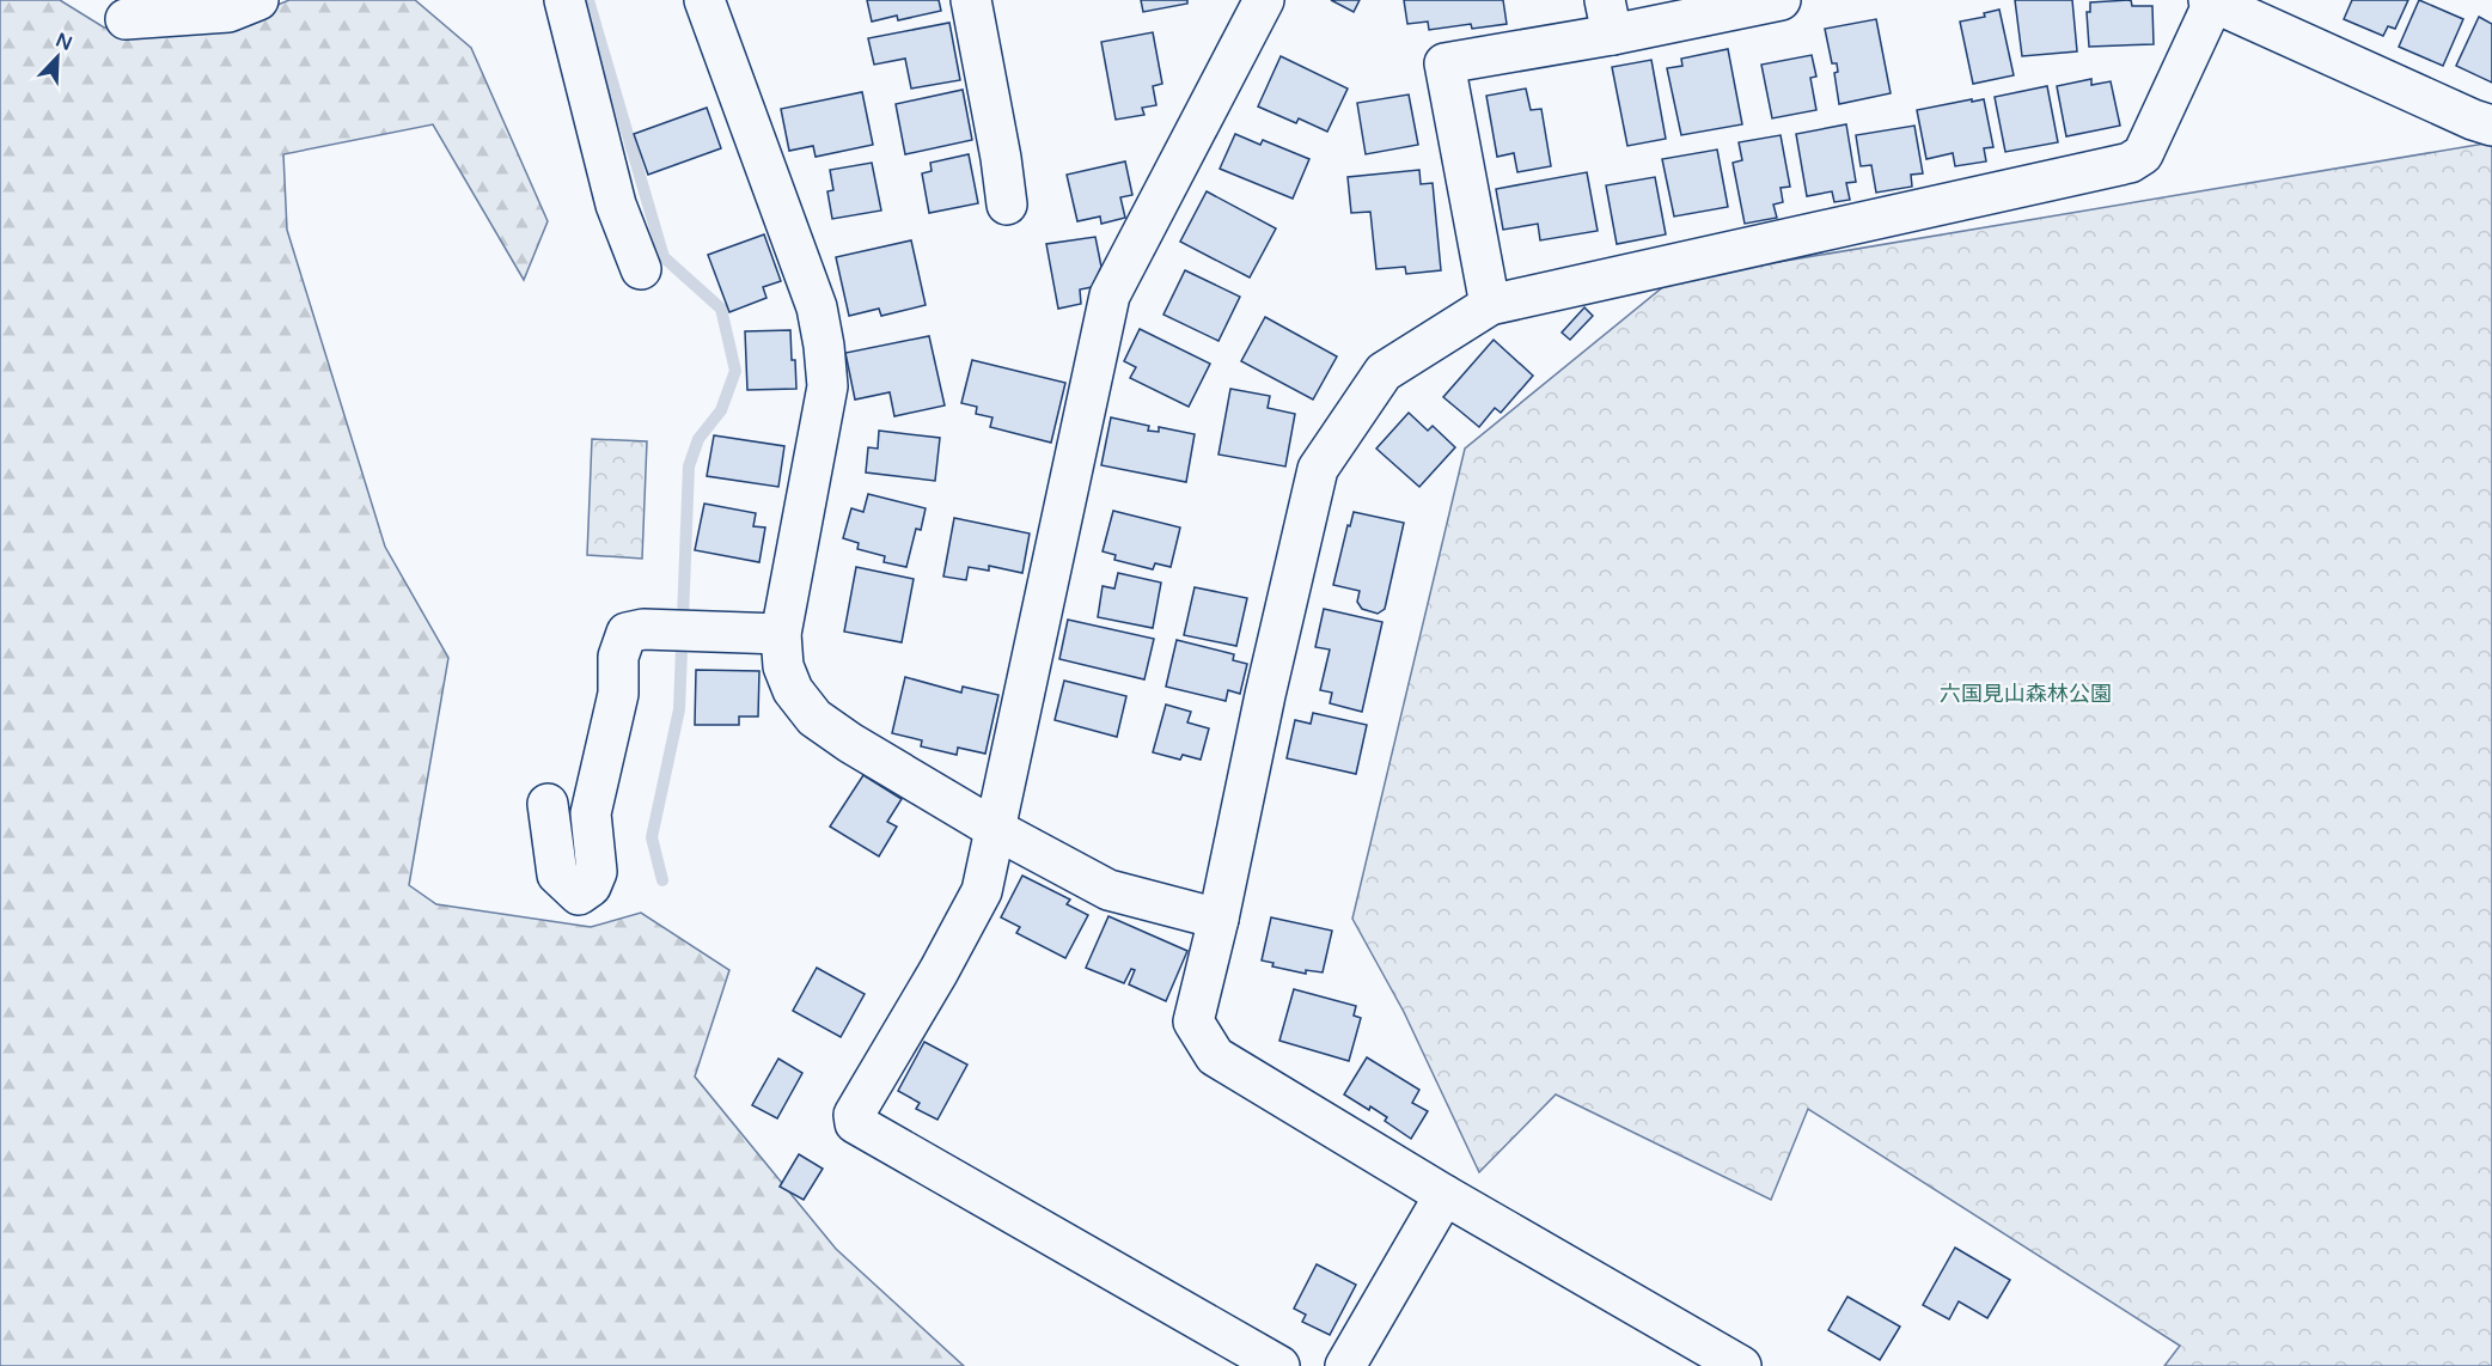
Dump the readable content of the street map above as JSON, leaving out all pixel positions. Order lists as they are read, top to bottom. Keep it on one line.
{"parks":["六国見山森林公園"],"north":"top right"}
